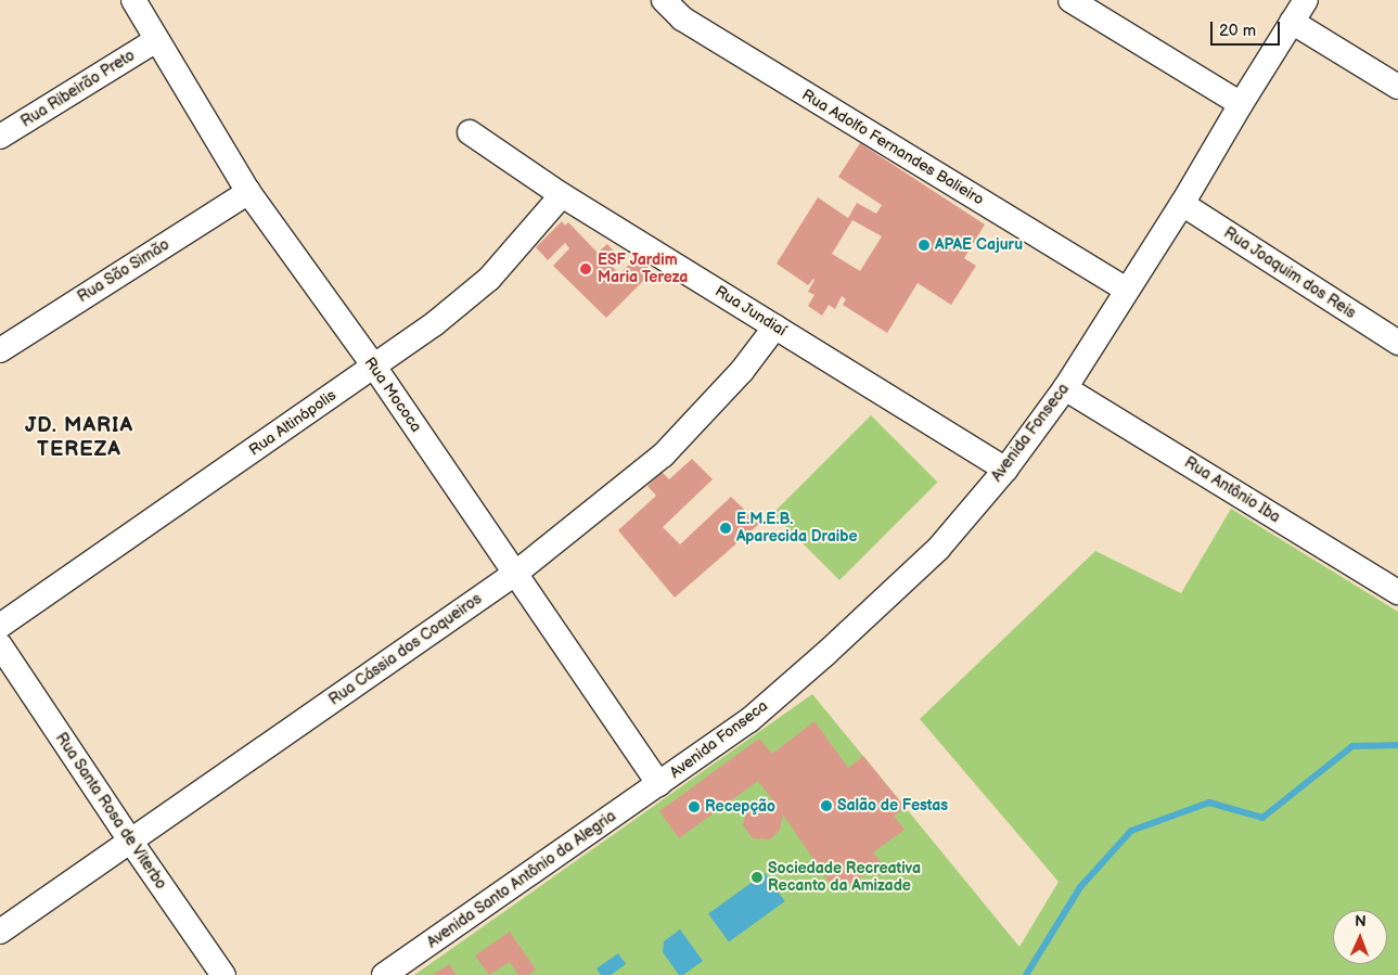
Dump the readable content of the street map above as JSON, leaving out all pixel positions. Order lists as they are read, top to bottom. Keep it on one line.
{"streets":{"street":["Rua Ribeirão Preto","Rua Adolfo Fernandes Balieiro","Rua São Simão","Rua Joaquim dos Reis","Rua Jundiaí","Rua Mococa","Rua Altinópolis","Avenida Fonseca","Rua Antônio Iba","Rua Cássia dos Coqueiros","Rua Santa Rosa de Viterbo","Avenida Santo Antônio da Alegria"]},"crossings":[["Rua Ribeirão Preto","Rua Mococa"],["Rua Adolfo Fernandes Balieiro","Avenida Fonseca"],["Rua São Simão","Rua Mococa"],["Rua Joaquim dos Reis","Avenida Fonseca"],["Rua Jundiaí","Rua Altinópolis"],["Rua Jundiaí","Avenida Fonseca"],["Rua Jundiaí","Rua Cássia dos Coqueiros"],["Rua Mococa","Rua Altinópolis"],["Rua Mococa","Avenida Fonseca"],["Rua Mococa","Rua Cássia dos Coqueiros"],["Rua Mococa","Avenida Santo Antônio da Alegria"],["Avenida Fonseca","Rua Antônio Iba"],["Avenida Fonseca","Avenida Santo Antônio da Alegria"],["Rua Cássia dos Coqueiros","Rua Santa Rosa de Viterbo"]],"districts":["JD. MARIA TEREZA"],"places":["APAE Cajuru","ESF Jardim Maria Tereza","E.M.E.B. Aparecida Draibe","Salão de Festas","Recepção","Sociedade Recreativa Recanto da Amizade"],"scale_bar":"20 m","north":"top"}
